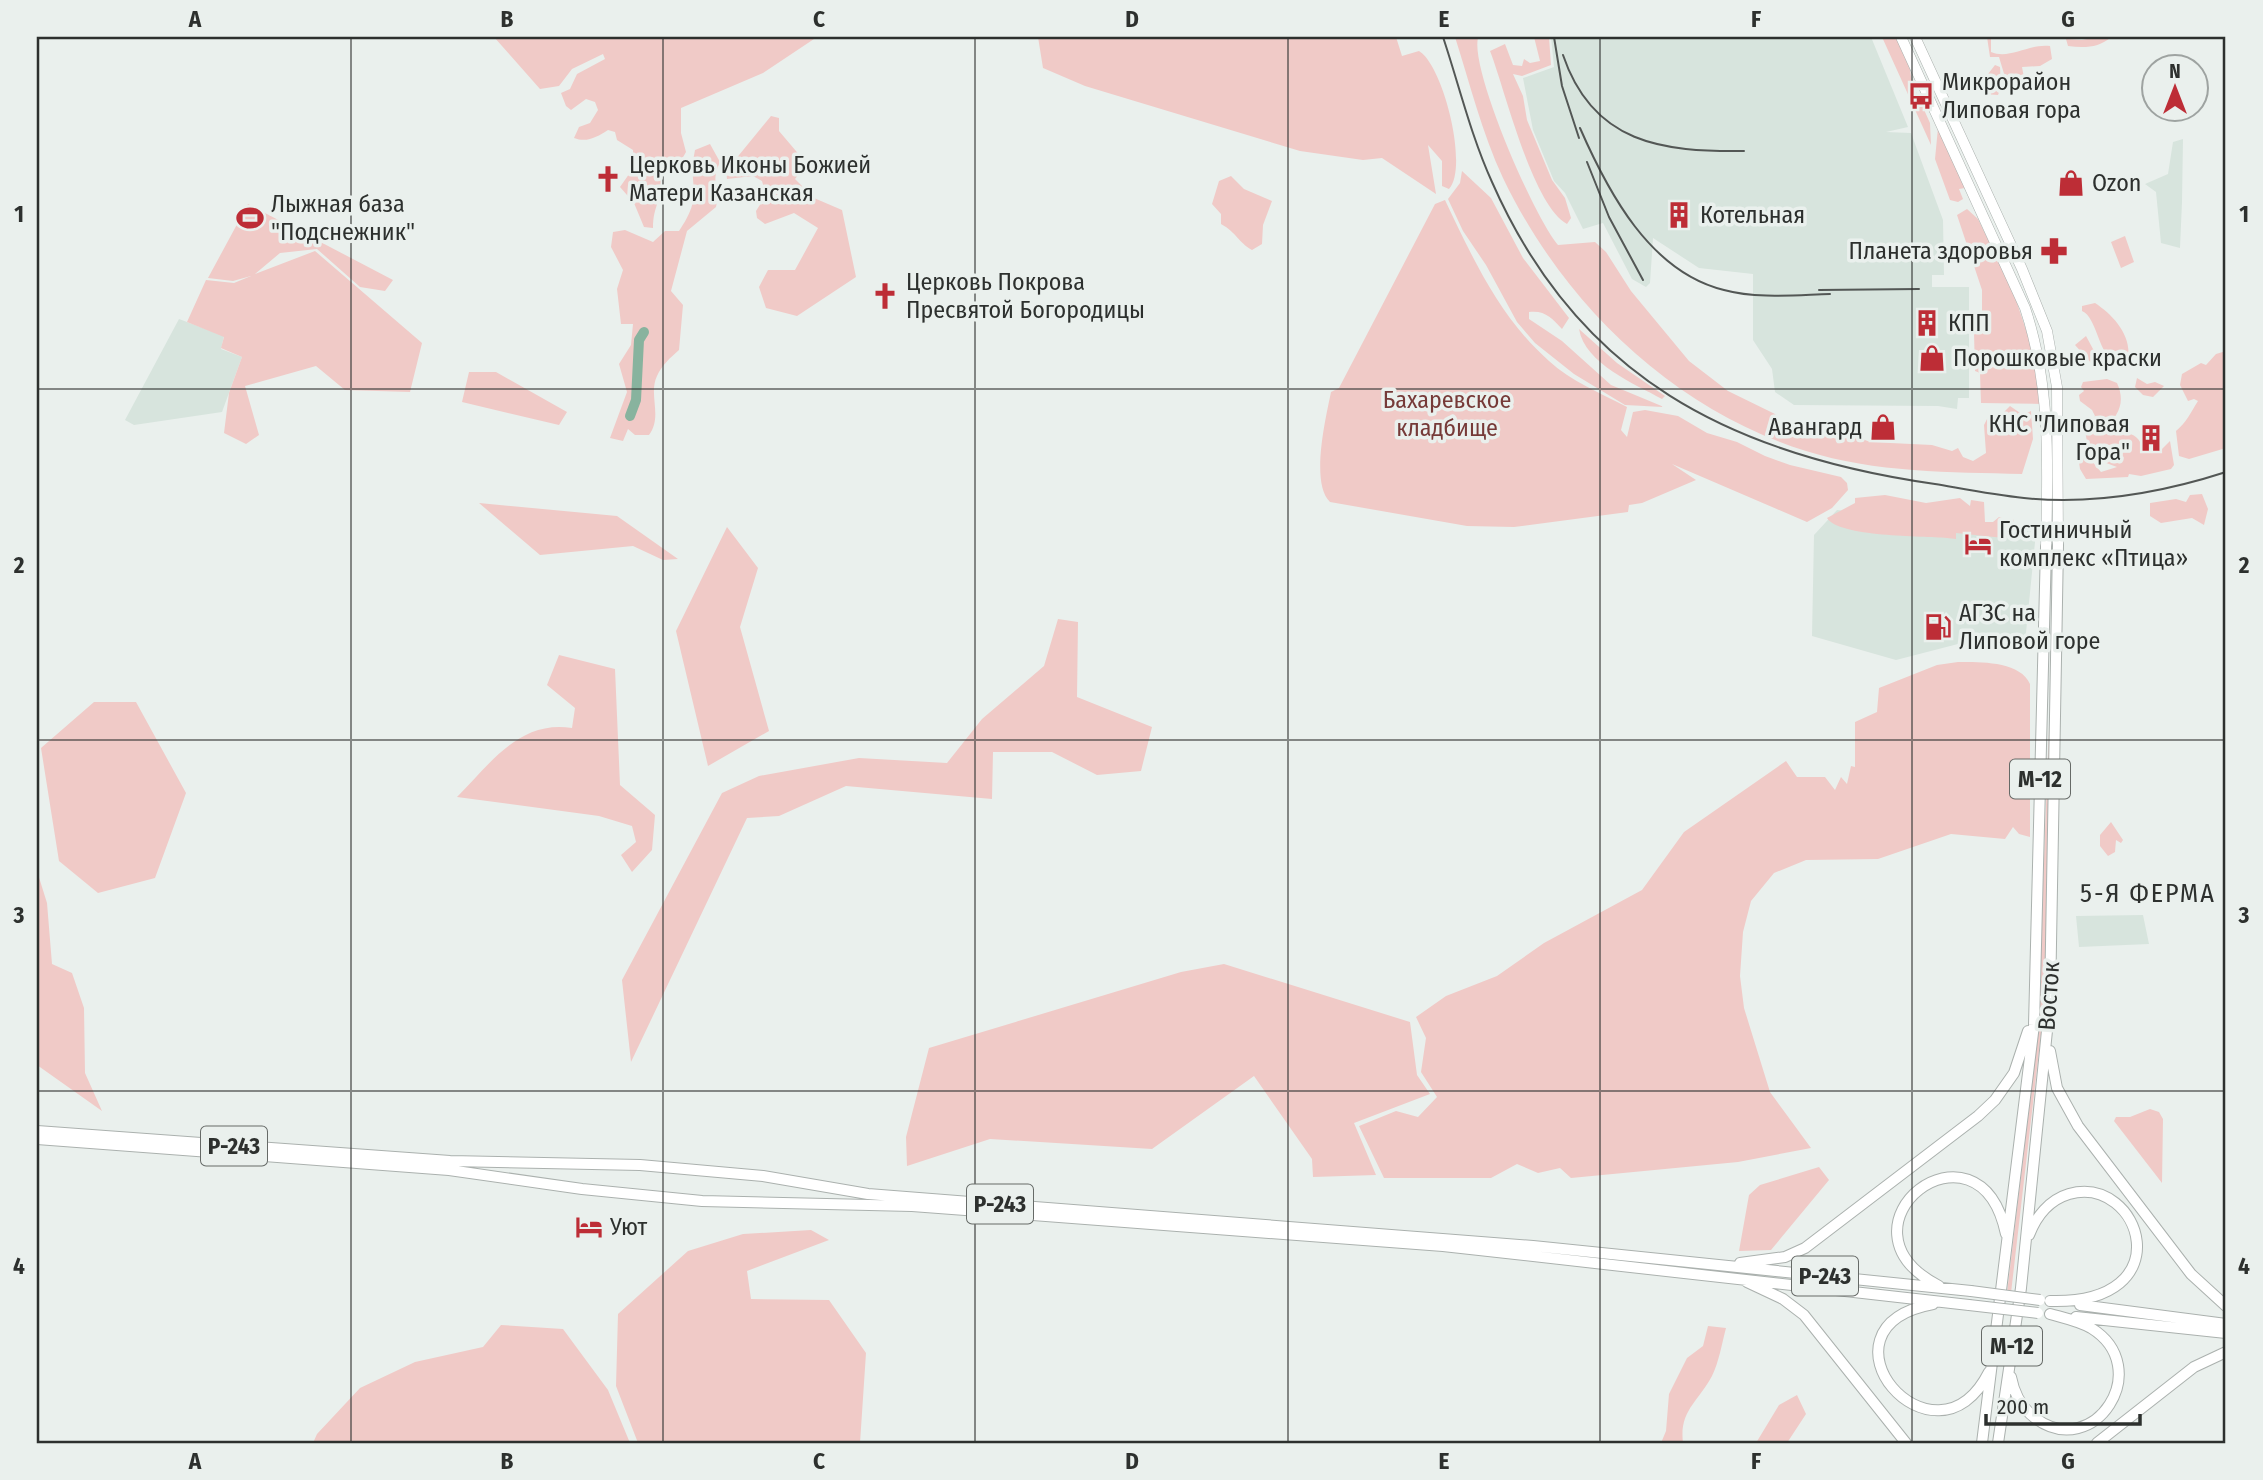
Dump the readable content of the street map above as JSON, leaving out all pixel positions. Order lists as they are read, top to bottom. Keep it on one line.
{"streets":{"highway":["М-12","Восток","Р-243"]},"districts":["5-Я ФЕРМА"],"parks":["Бахаревское кладбище"],"places":{"bus stop":["Микрорайон Липовая гора"],"church":["Церковь Иконы Божией Матери Казанская","Церковь Покрова Пресвятой Богородицы"],"shop":["Ozon","Порошковые краски","Авангард"],"building":["Котельная","КПП","КНС \"Липовая Гора\""],"sports":["Лыжная база \"Подснежник\""],"pharmacy":["Планета здоровья"],"hotel":["Гостиничный комплекс «Птица»","Уют"],"fuel station":["АГЗС на Липовой горе"]},"scale_bar":"200 m","north":"top","grid":{"columns":["A","B","C","D","E","F","G"],"rows":["1","2","3","4"]}}
